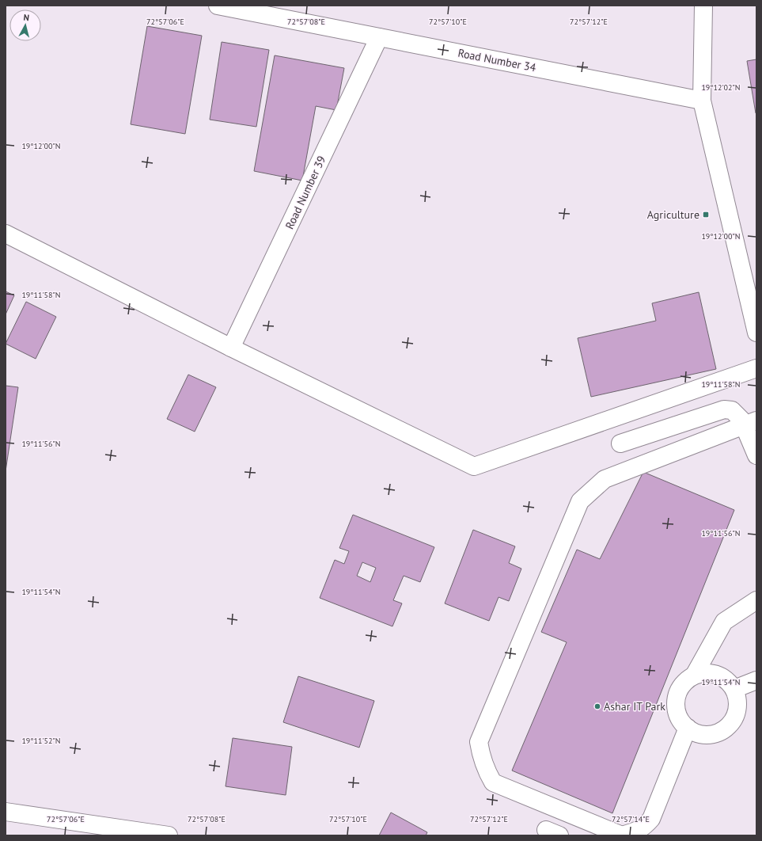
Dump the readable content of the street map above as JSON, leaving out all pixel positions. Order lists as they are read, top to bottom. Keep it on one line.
{"streets":{"street":["Road Number 34","Road Number 39"]},"crossings":[["Road Number 34","Road Number 39"]],"places":{"transit":["Agriculture"],"other":["Ashar IT Park"]},"north":"top","coordinates":["72°57'06\"E","72°57'08\"E","72°57'10\"E","72°57'12\"E","19°12'02\"N","19°12'00\"N","19°11'58\"N","19°11'56\"N","19°11'54\"N","19°11'52\"N","72°57'14\"E"]}
